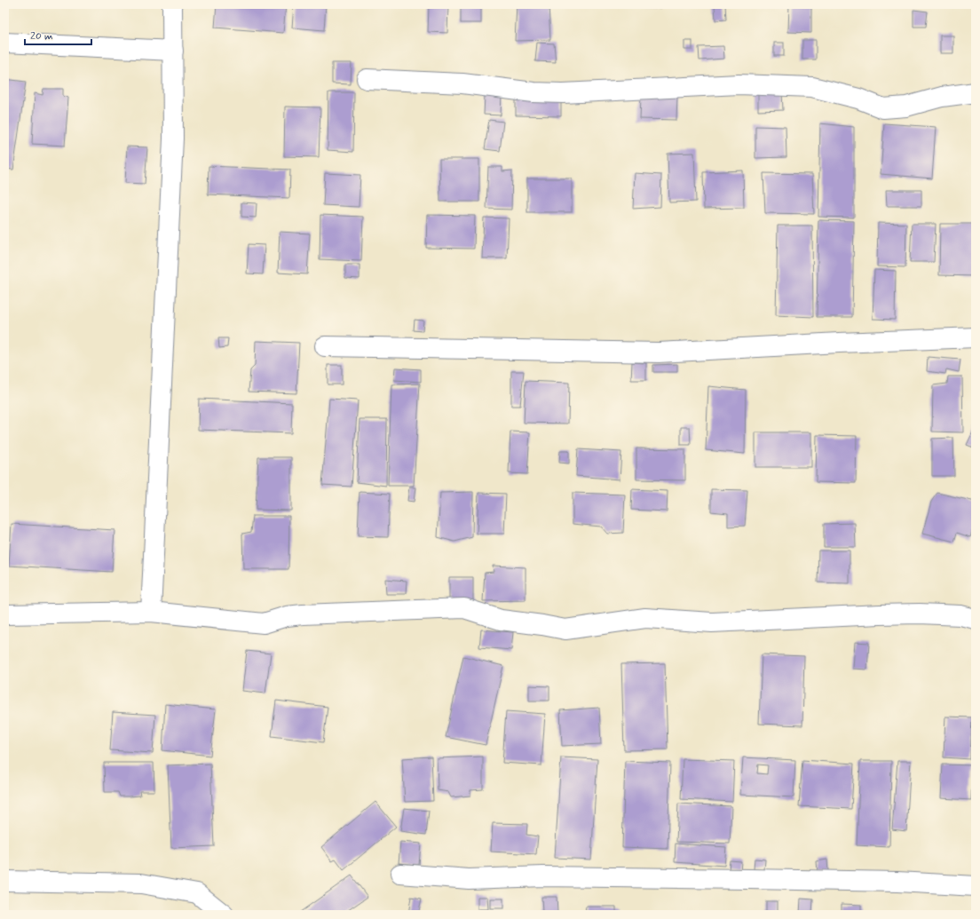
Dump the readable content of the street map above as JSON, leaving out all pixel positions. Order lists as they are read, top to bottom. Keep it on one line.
{"scale_bar":"20 m"}
